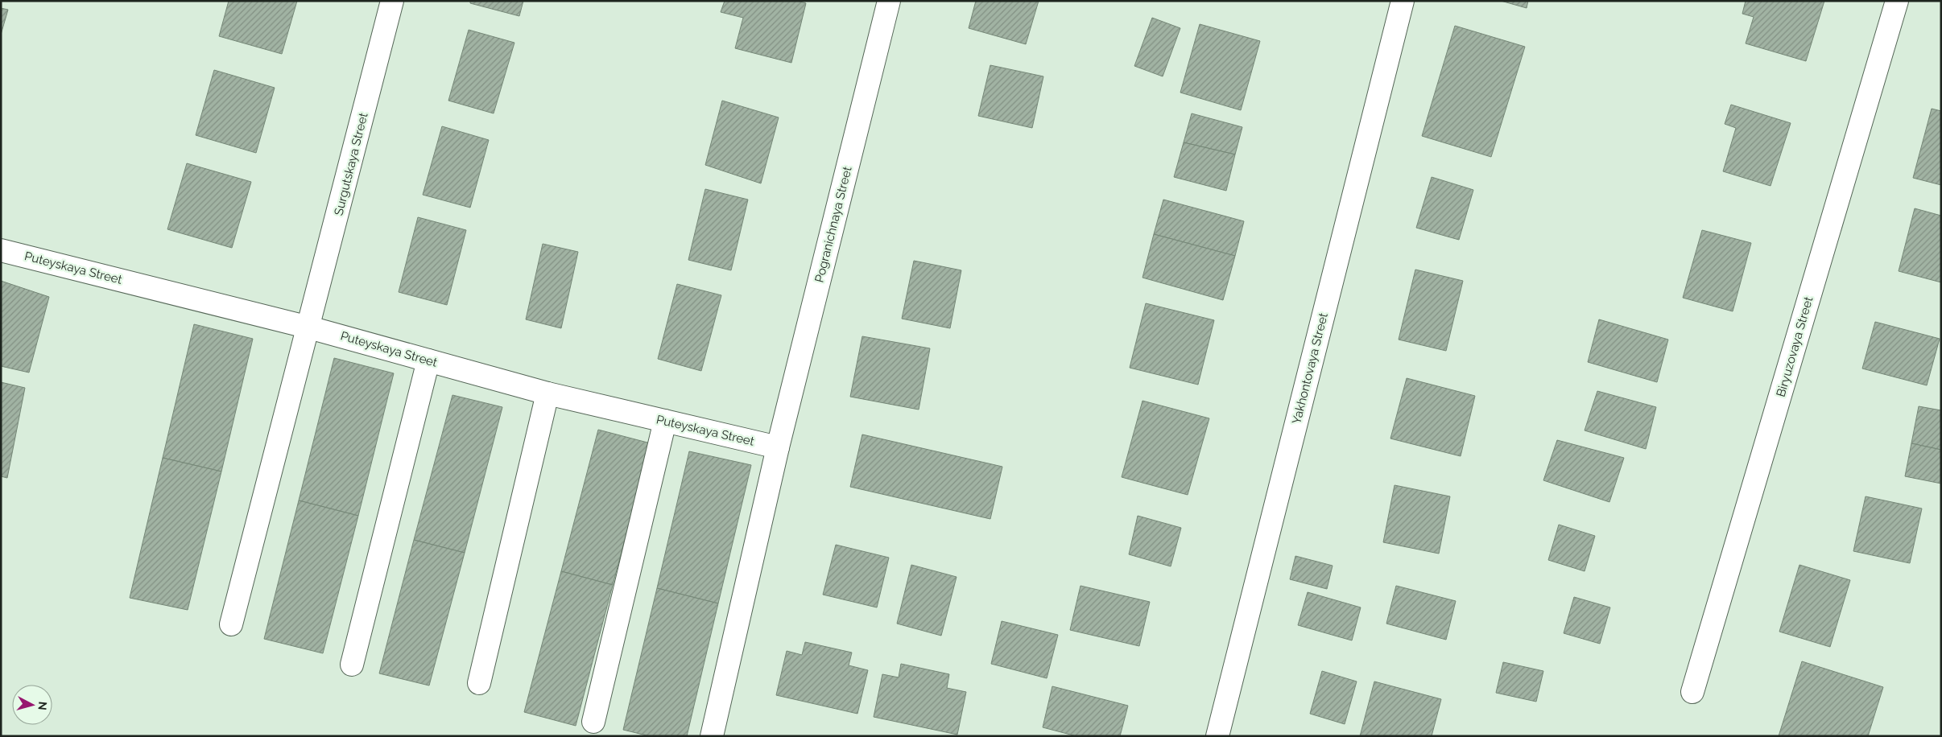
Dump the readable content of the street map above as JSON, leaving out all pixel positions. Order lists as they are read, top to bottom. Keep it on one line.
{"streets":{"street":["Surgutskaya Street","Pogranichnaya Street","Puteyskaya Street","Biryuzovaya Street","Yakhontovaya Street"]},"crossings":[["Surgutskaya Street","Puteyskaya Street"],["Pogranichnaya Street","Puteyskaya Street"]],"north":"right"}
